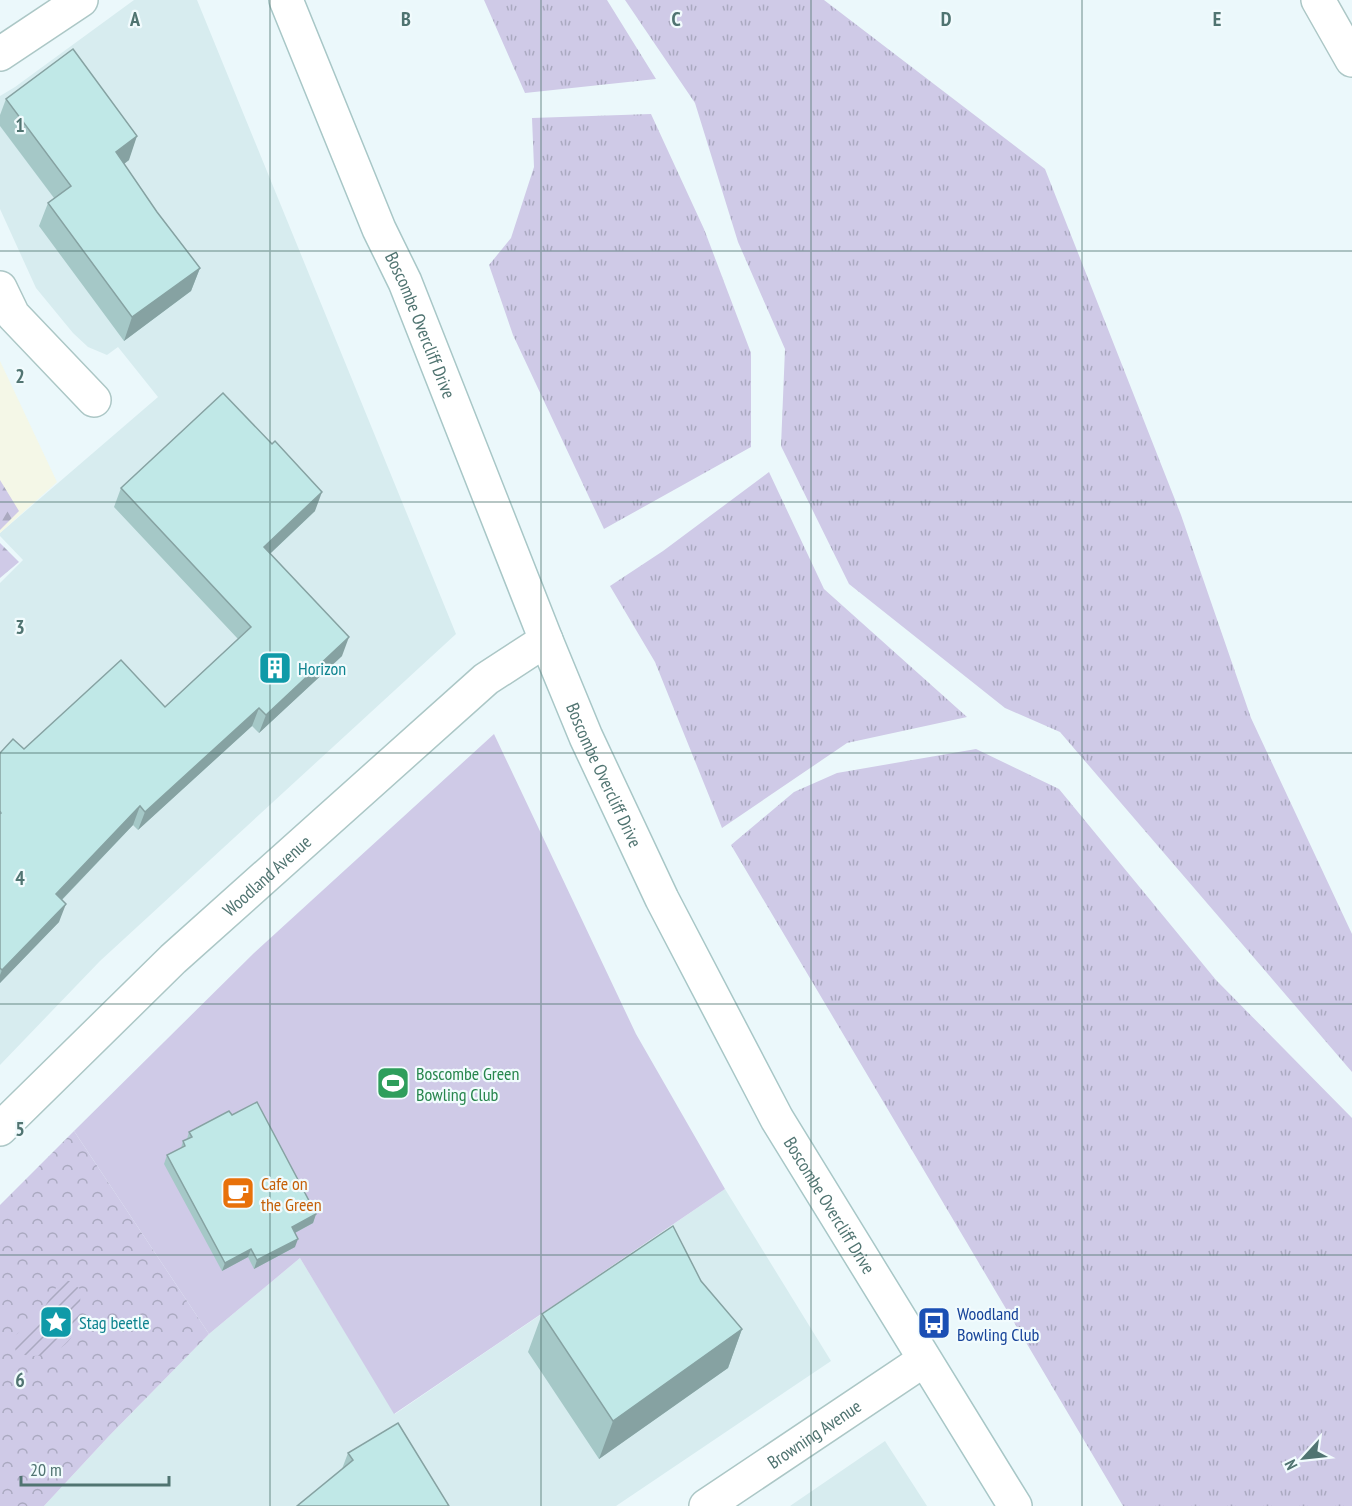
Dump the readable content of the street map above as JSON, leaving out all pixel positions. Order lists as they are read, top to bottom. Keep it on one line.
{"streets":{"street":["Boscombe Overcliff Drive","Woodland Avenue","Browning Avenue"]},"crossings":[["Boscombe Overcliff Drive","Woodland Avenue"],["Boscombe Overcliff Drive","Browning Avenue"]],"places":{"building":["Horizon"],"sports":["Boscombe Green Bowling Club"],"cafe":["Cafe on the Green"],"place":["Stag beetle"],"bus stop":["Woodland Bowling Club"]},"scale_bar":"20 m","north":"bottom left","grid":{"columns":["A","B","C","D","E"],"rows":["1","2","3","4","5","6"]}}
